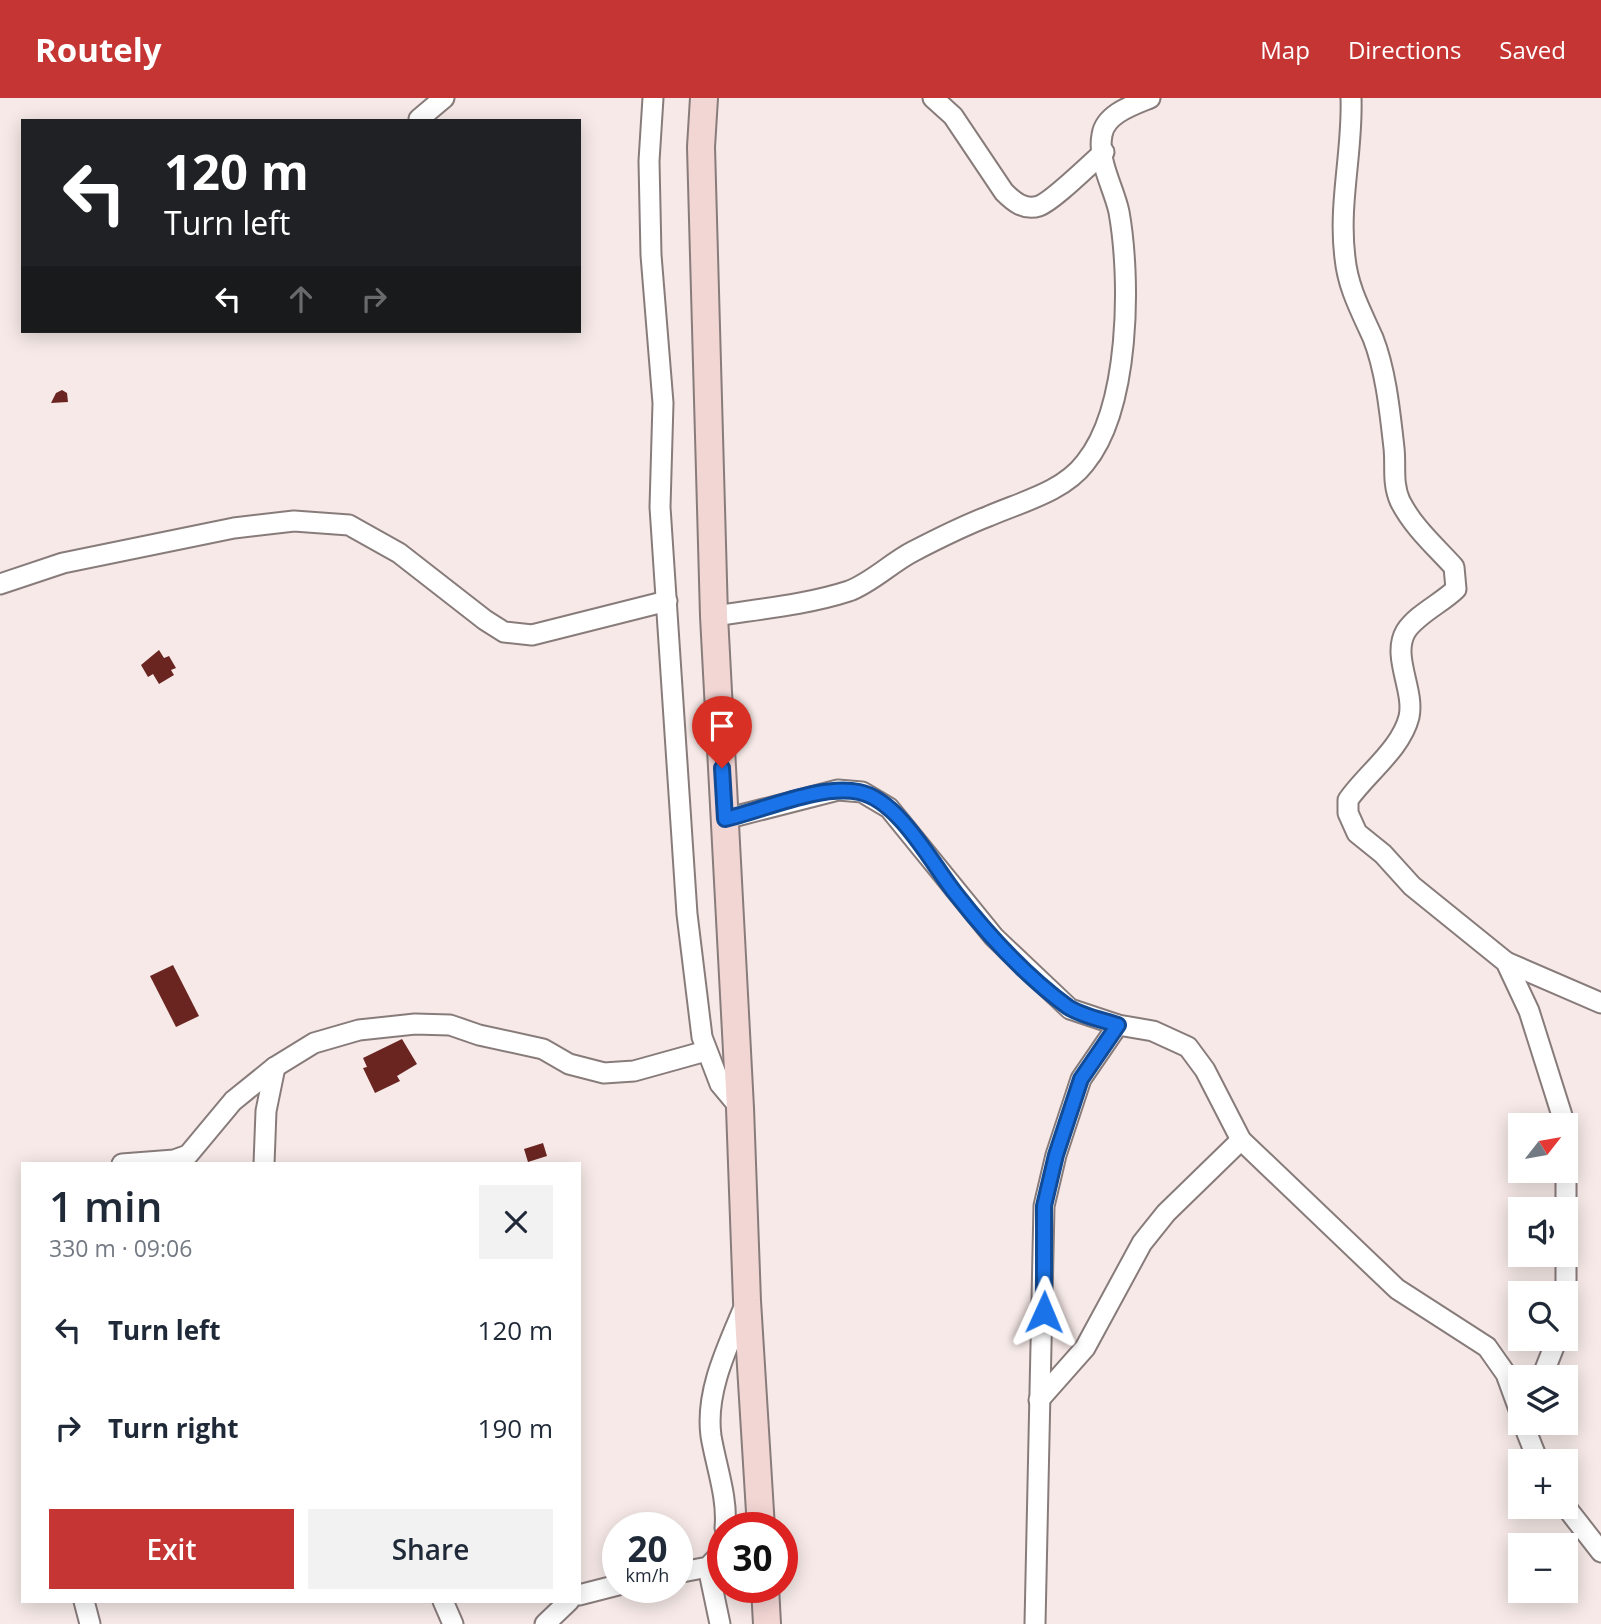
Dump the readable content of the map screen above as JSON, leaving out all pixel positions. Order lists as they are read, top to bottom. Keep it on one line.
{"north":"top right","page":{"header":"Routely","nav":["Map","Directions","Saved"],"turn":["120 m","Turn left"],"map_buttons":["+","−"],"heading":["1 min","330 m · 09:06"],"list":[{"name":"Turn left","value":"120 m"},{"name":"Turn right","value":"190 m"}],"buttons":["Exit","Share"],"speed":"20 km/h","limit":"30"}}
